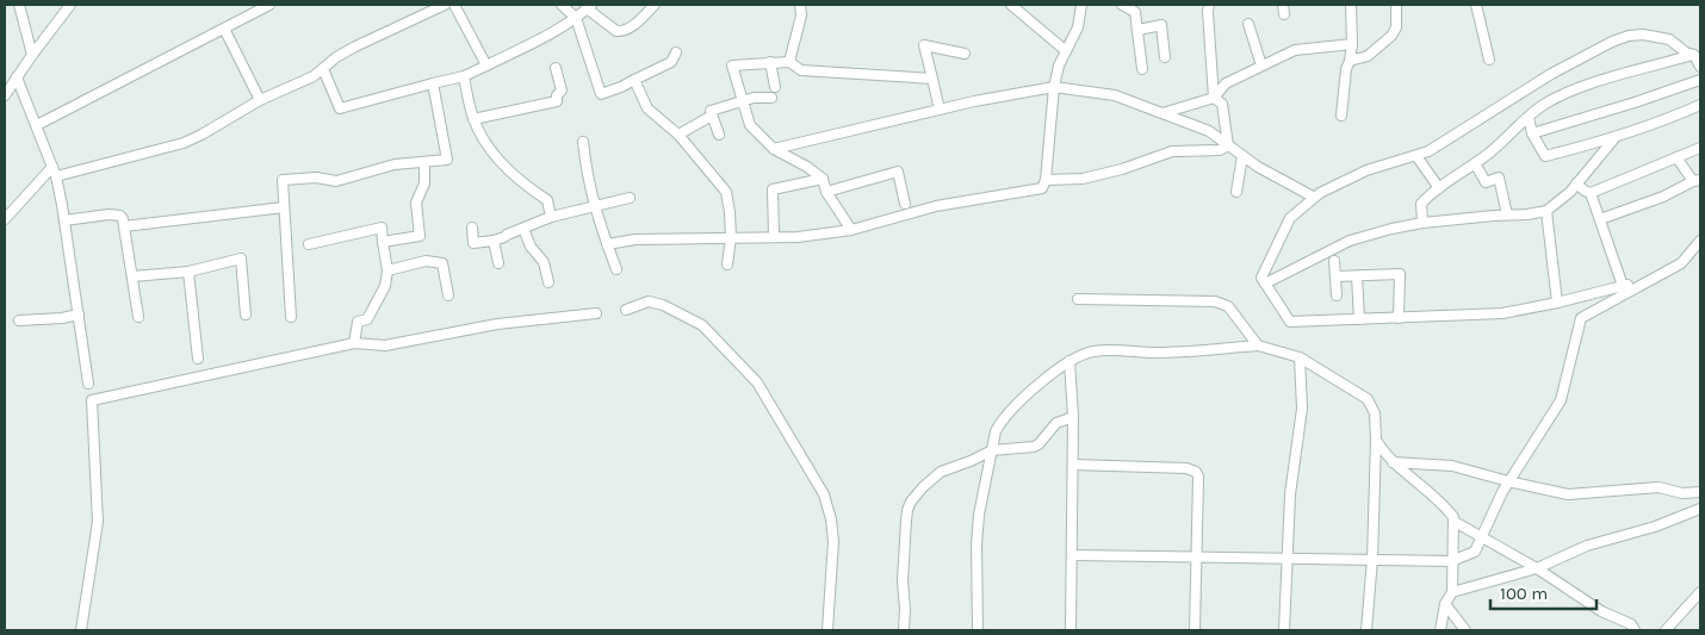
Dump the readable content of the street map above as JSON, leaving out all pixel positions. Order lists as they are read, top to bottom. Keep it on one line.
{"scale_bar":"100 m"}
